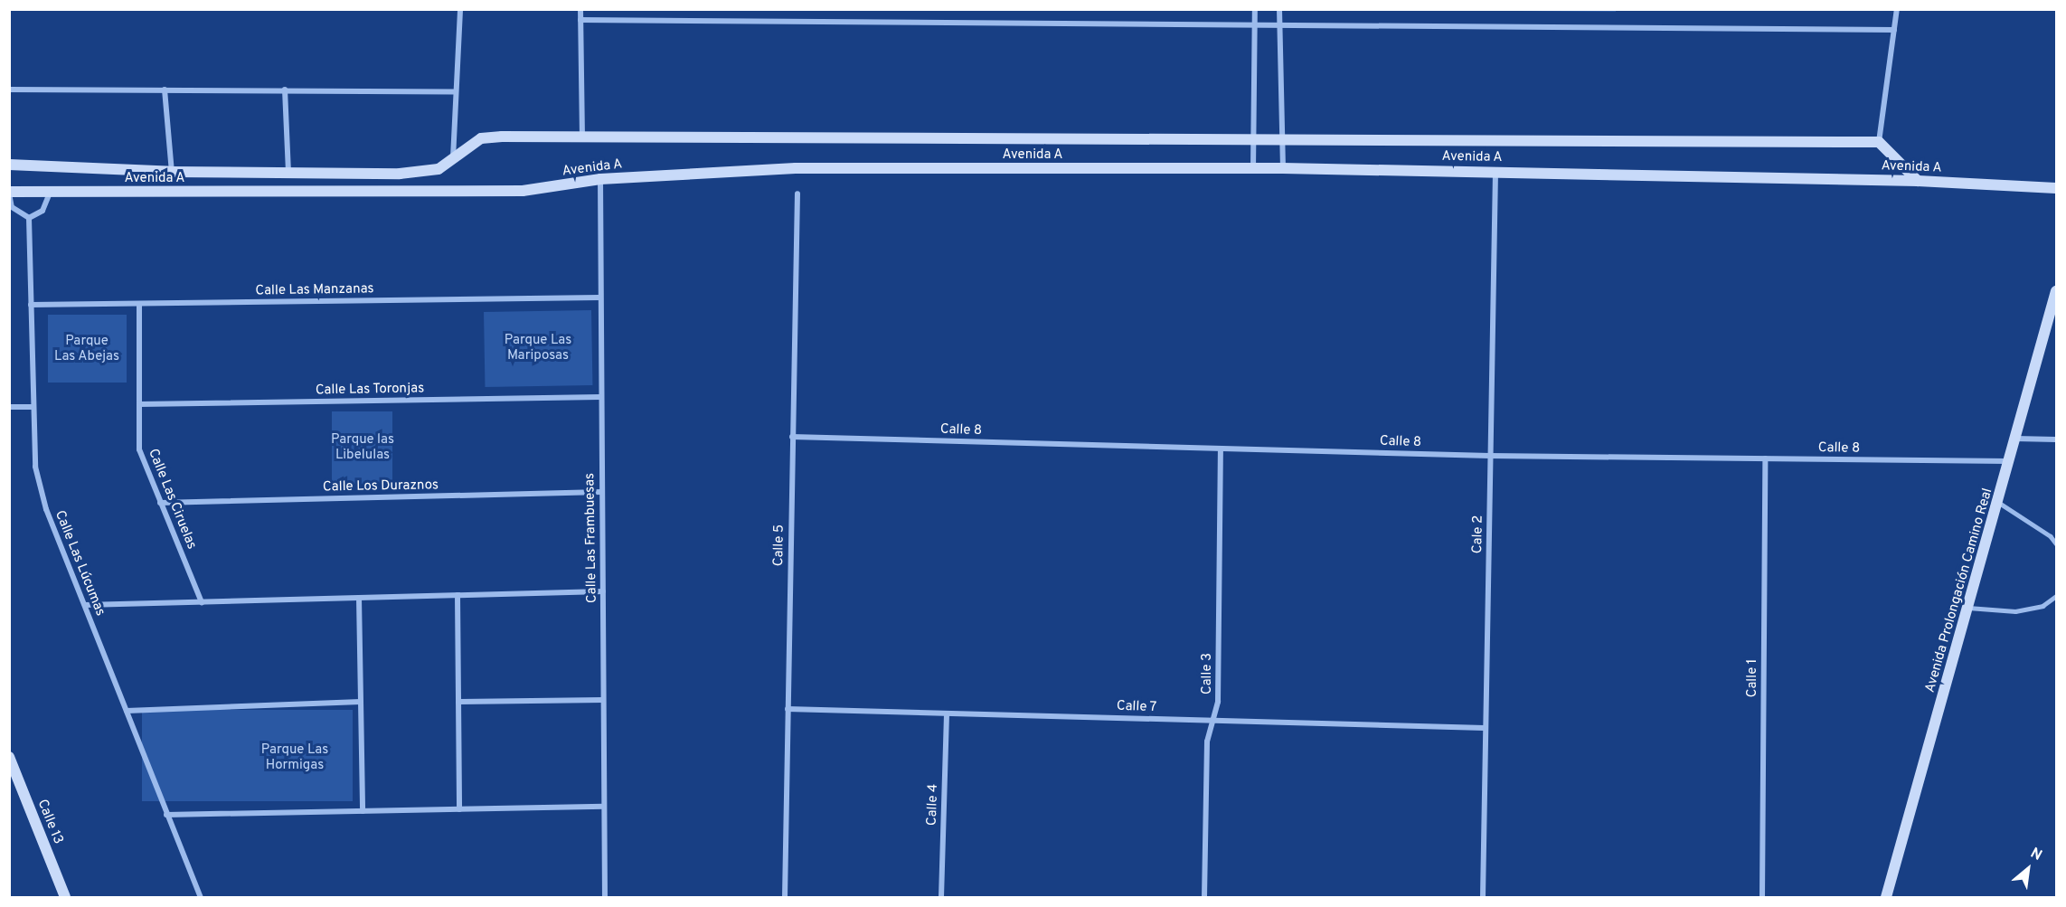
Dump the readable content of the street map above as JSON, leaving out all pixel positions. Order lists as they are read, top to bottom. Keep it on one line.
{"streets":{"street":["Avenida A","Calle Las Manzanas","Calle Las Toronjas","Calle 8","Calle Los Duraznos","Calle Las Ciruelas","Cale 2","Calle Las Frambuesas","Calle 5","Calle Las Lúcumas","Avenida Prolongación Camino Real","Calle 3","Calle 1","Calle 7","Calle 4","Calle 13"]},"crossings":[["Avenida A","Cale 2"],["Avenida A","Calle Las Frambuesas"],["Calle Las Manzanas","Calle Las Ciruelas"],["Calle Las Manzanas","Calle Las Frambuesas"],["Calle Las Manzanas","Calle Las Lúcumas"],["Calle Las Toronjas","Calle Las Ciruelas"],["Calle Las Toronjas","Calle Las Frambuesas"],["Calle 8","Cale 2"],["Calle 8","Calle 5"],["Calle 8","Avenida Prolongación Camino Real"],["Calle 8","Calle 3"],["Calle 8","Calle 1"],["Calle Los Duraznos","Calle Las Ciruelas"],["Calle Los Duraznos","Calle Las Frambuesas"],["Cale 2","Calle 7"],["Calle 5","Calle 7"],["Calle 3","Calle 7"],["Calle 7","Calle 4"]],"parks":["Parque Las Mariposas","Parque Las Abejas","Parque las Libelulas","Parque Las Hormigas"],"north":"top right"}
